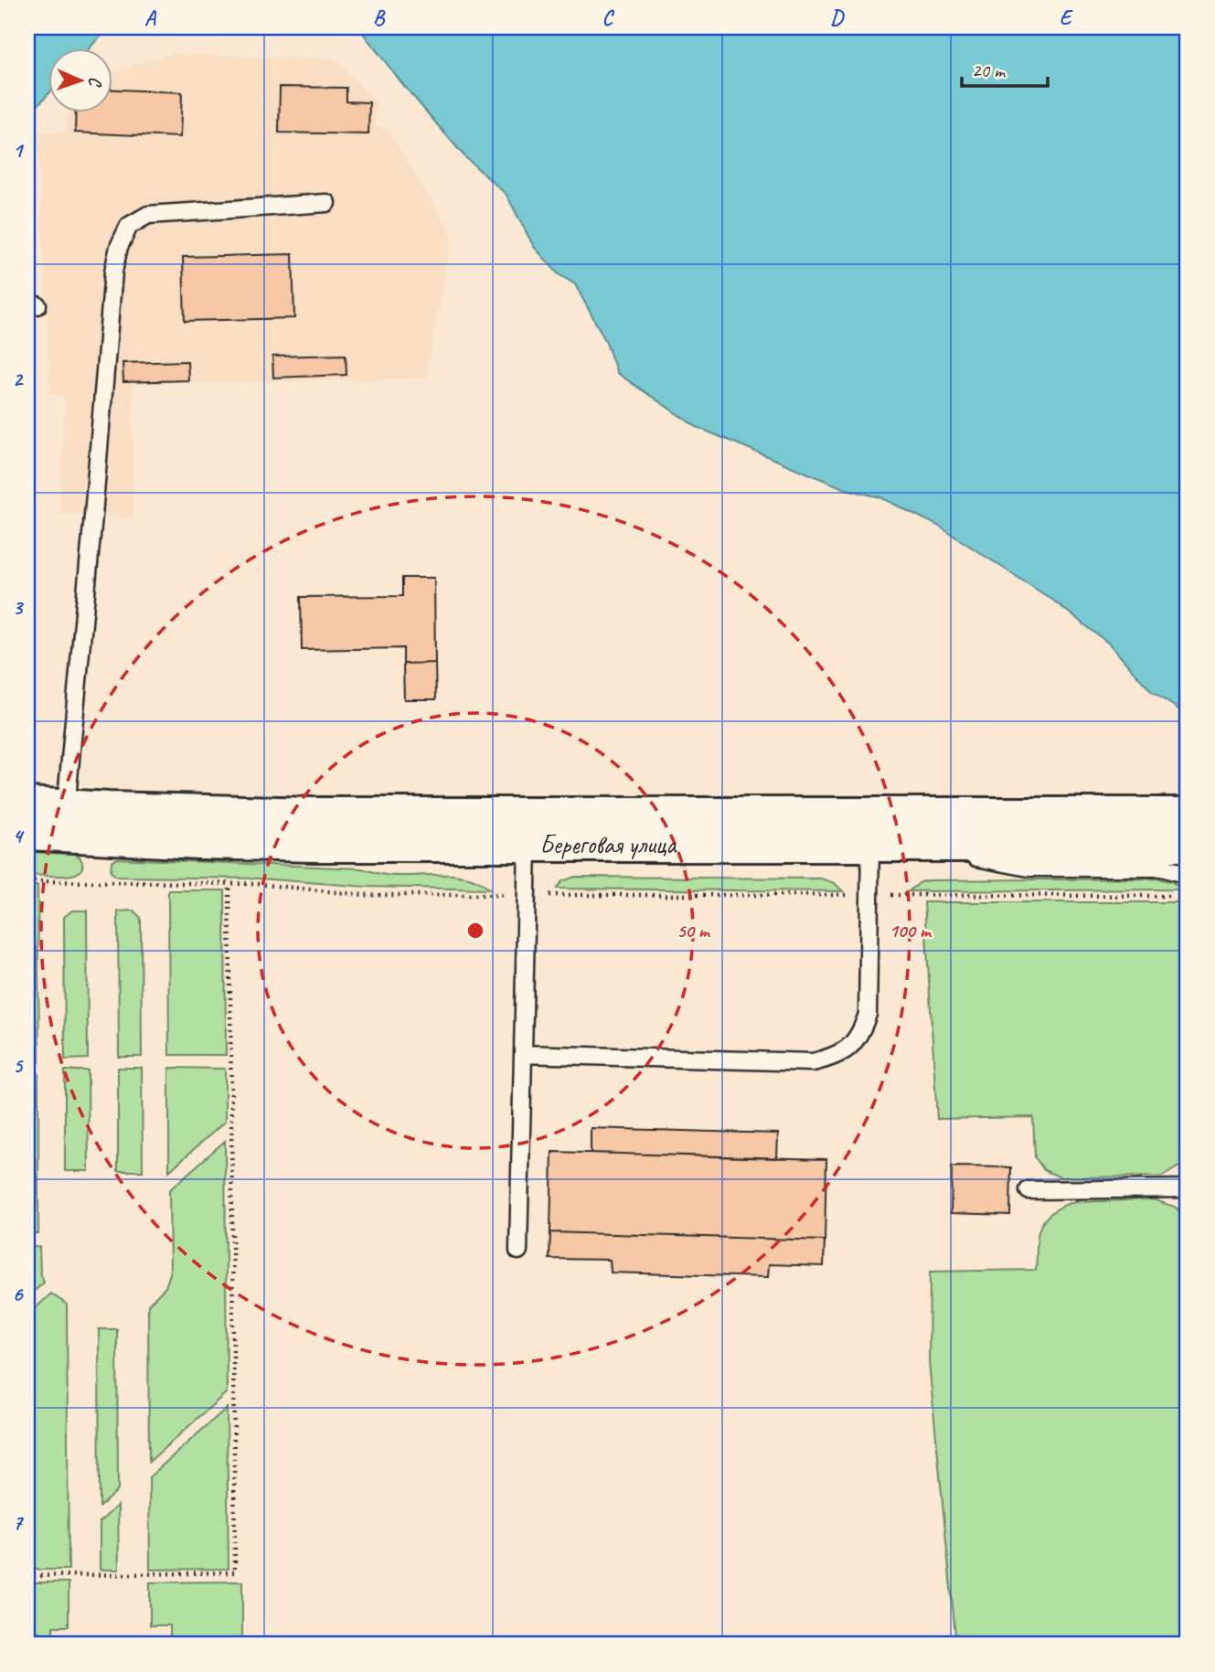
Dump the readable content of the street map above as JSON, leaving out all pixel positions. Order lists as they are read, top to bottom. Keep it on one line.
{"streets":{"main road":["Береговая улица"]},"scale_bar":"20 m","north":"right","grid":{"columns":["A","B","C","D","E"],"rows":["1","2","3","4","5","6","7"]},"rings":["50 m","100 m"]}
